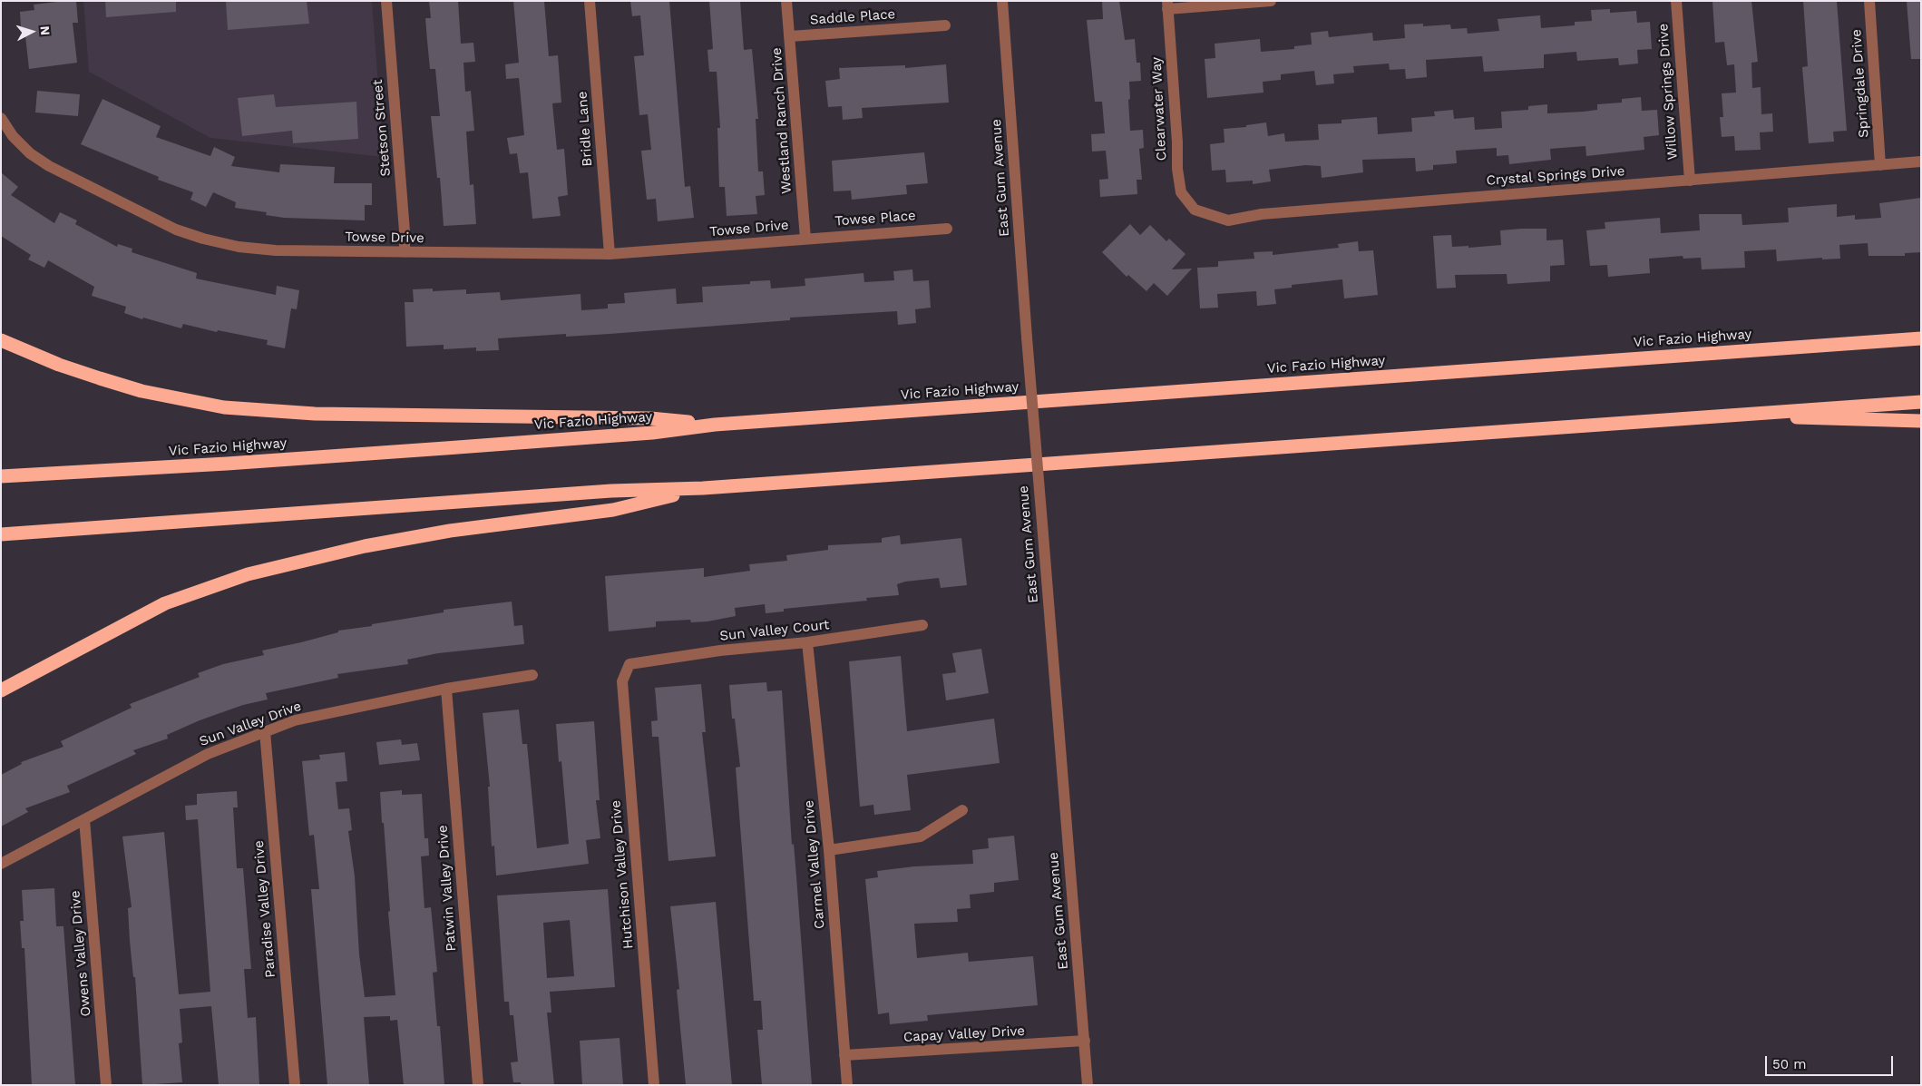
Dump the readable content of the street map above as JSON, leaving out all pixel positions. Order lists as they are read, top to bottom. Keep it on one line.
{"streets":{"highway":["Vic Fazio Highway"],"street":["Saddle Place","Springdale Drive","Willow Springs Drive","Clearwater Way","Westland Ranch Drive","Stetson Street","Bridle Lane","Crystal Springs Drive","East Gum Avenue","Towse Place","Towse Drive","Sun Valley Court","Sun Valley Drive","Carmel Valley Drive","Hutchison Valley Drive","Patwin Valley Drive","Paradise Valley Drive","Owens Valley Drive","Capay Valley Drive"]},"crossings":[["Saddle Place","Westland Ranch Drive"],["Springdale Drive","Crystal Springs Drive"],["Willow Springs Drive","Crystal Springs Drive"],["Clearwater Way","Crystal Springs Drive"],["Westland Ranch Drive","Towse Place"],["Westland Ranch Drive","Towse Drive"],["Stetson Street","Towse Drive"],["Bridle Lane","Towse Drive"],["East Gum Avenue","Capay Valley Drive"],["Towse Place","Towse Drive"],["Sun Valley Court","Carmel Valley Drive"],["Sun Valley Court","Hutchison Valley Drive"],["Sun Valley Drive","Patwin Valley Drive"],["Sun Valley Drive","Paradise Valley Drive"],["Sun Valley Drive","Owens Valley Drive"],["Carmel Valley Drive","Capay Valley Drive"]],"scale_bar":"50 m","north":"right"}
